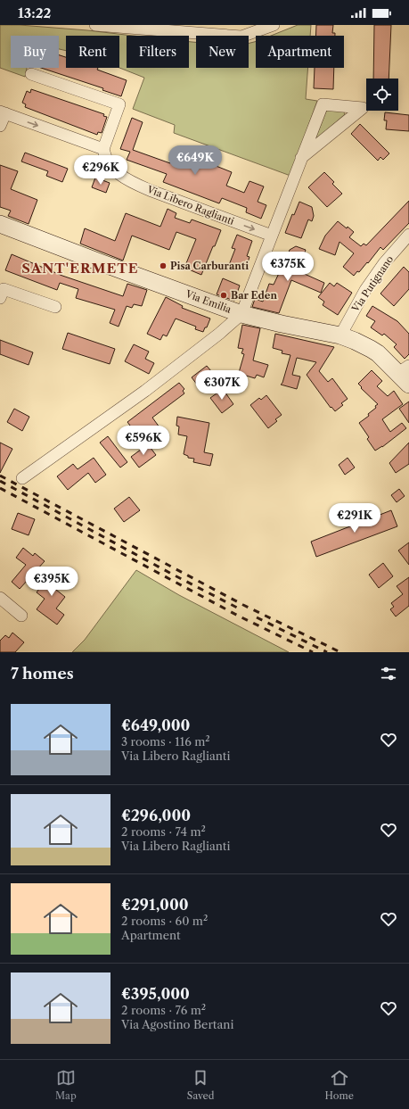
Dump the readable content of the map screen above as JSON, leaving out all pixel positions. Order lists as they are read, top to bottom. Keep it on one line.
{"streets":{"main road":["Via Emilia"],"street":["Via Libero Raglianti","Via Putignano"]},"crossings":[["Via Putignano","Via Emilia"]],"one_way":["Via Libero Raglianti"],"districts":["SANT'ERMETE"],"places":["Pisa Carburanti","Bar Eden"],"page":{"status":"13:22","chip":["Buy","Rent","Filters","New","Apartment"],"price":["€649K","€296K","€375K","€307K","€596K","€291K","€395K"],"heading":"7 homes","list":[{"name":"€649,000","note":"3 rooms · 116 m² · Via Libero Raglianti"},{"name":"€296,000","note":"2 rooms · 74 m² · Via Libero Raglianti"},{"name":"€291,000","note":"2 rooms · 60 m² · Apartment"},{"name":"€395,000","note":"2 rooms · 76 m² · Via Agostino Bertani"}],"tabs":["Map","Saved","Home"]}}
